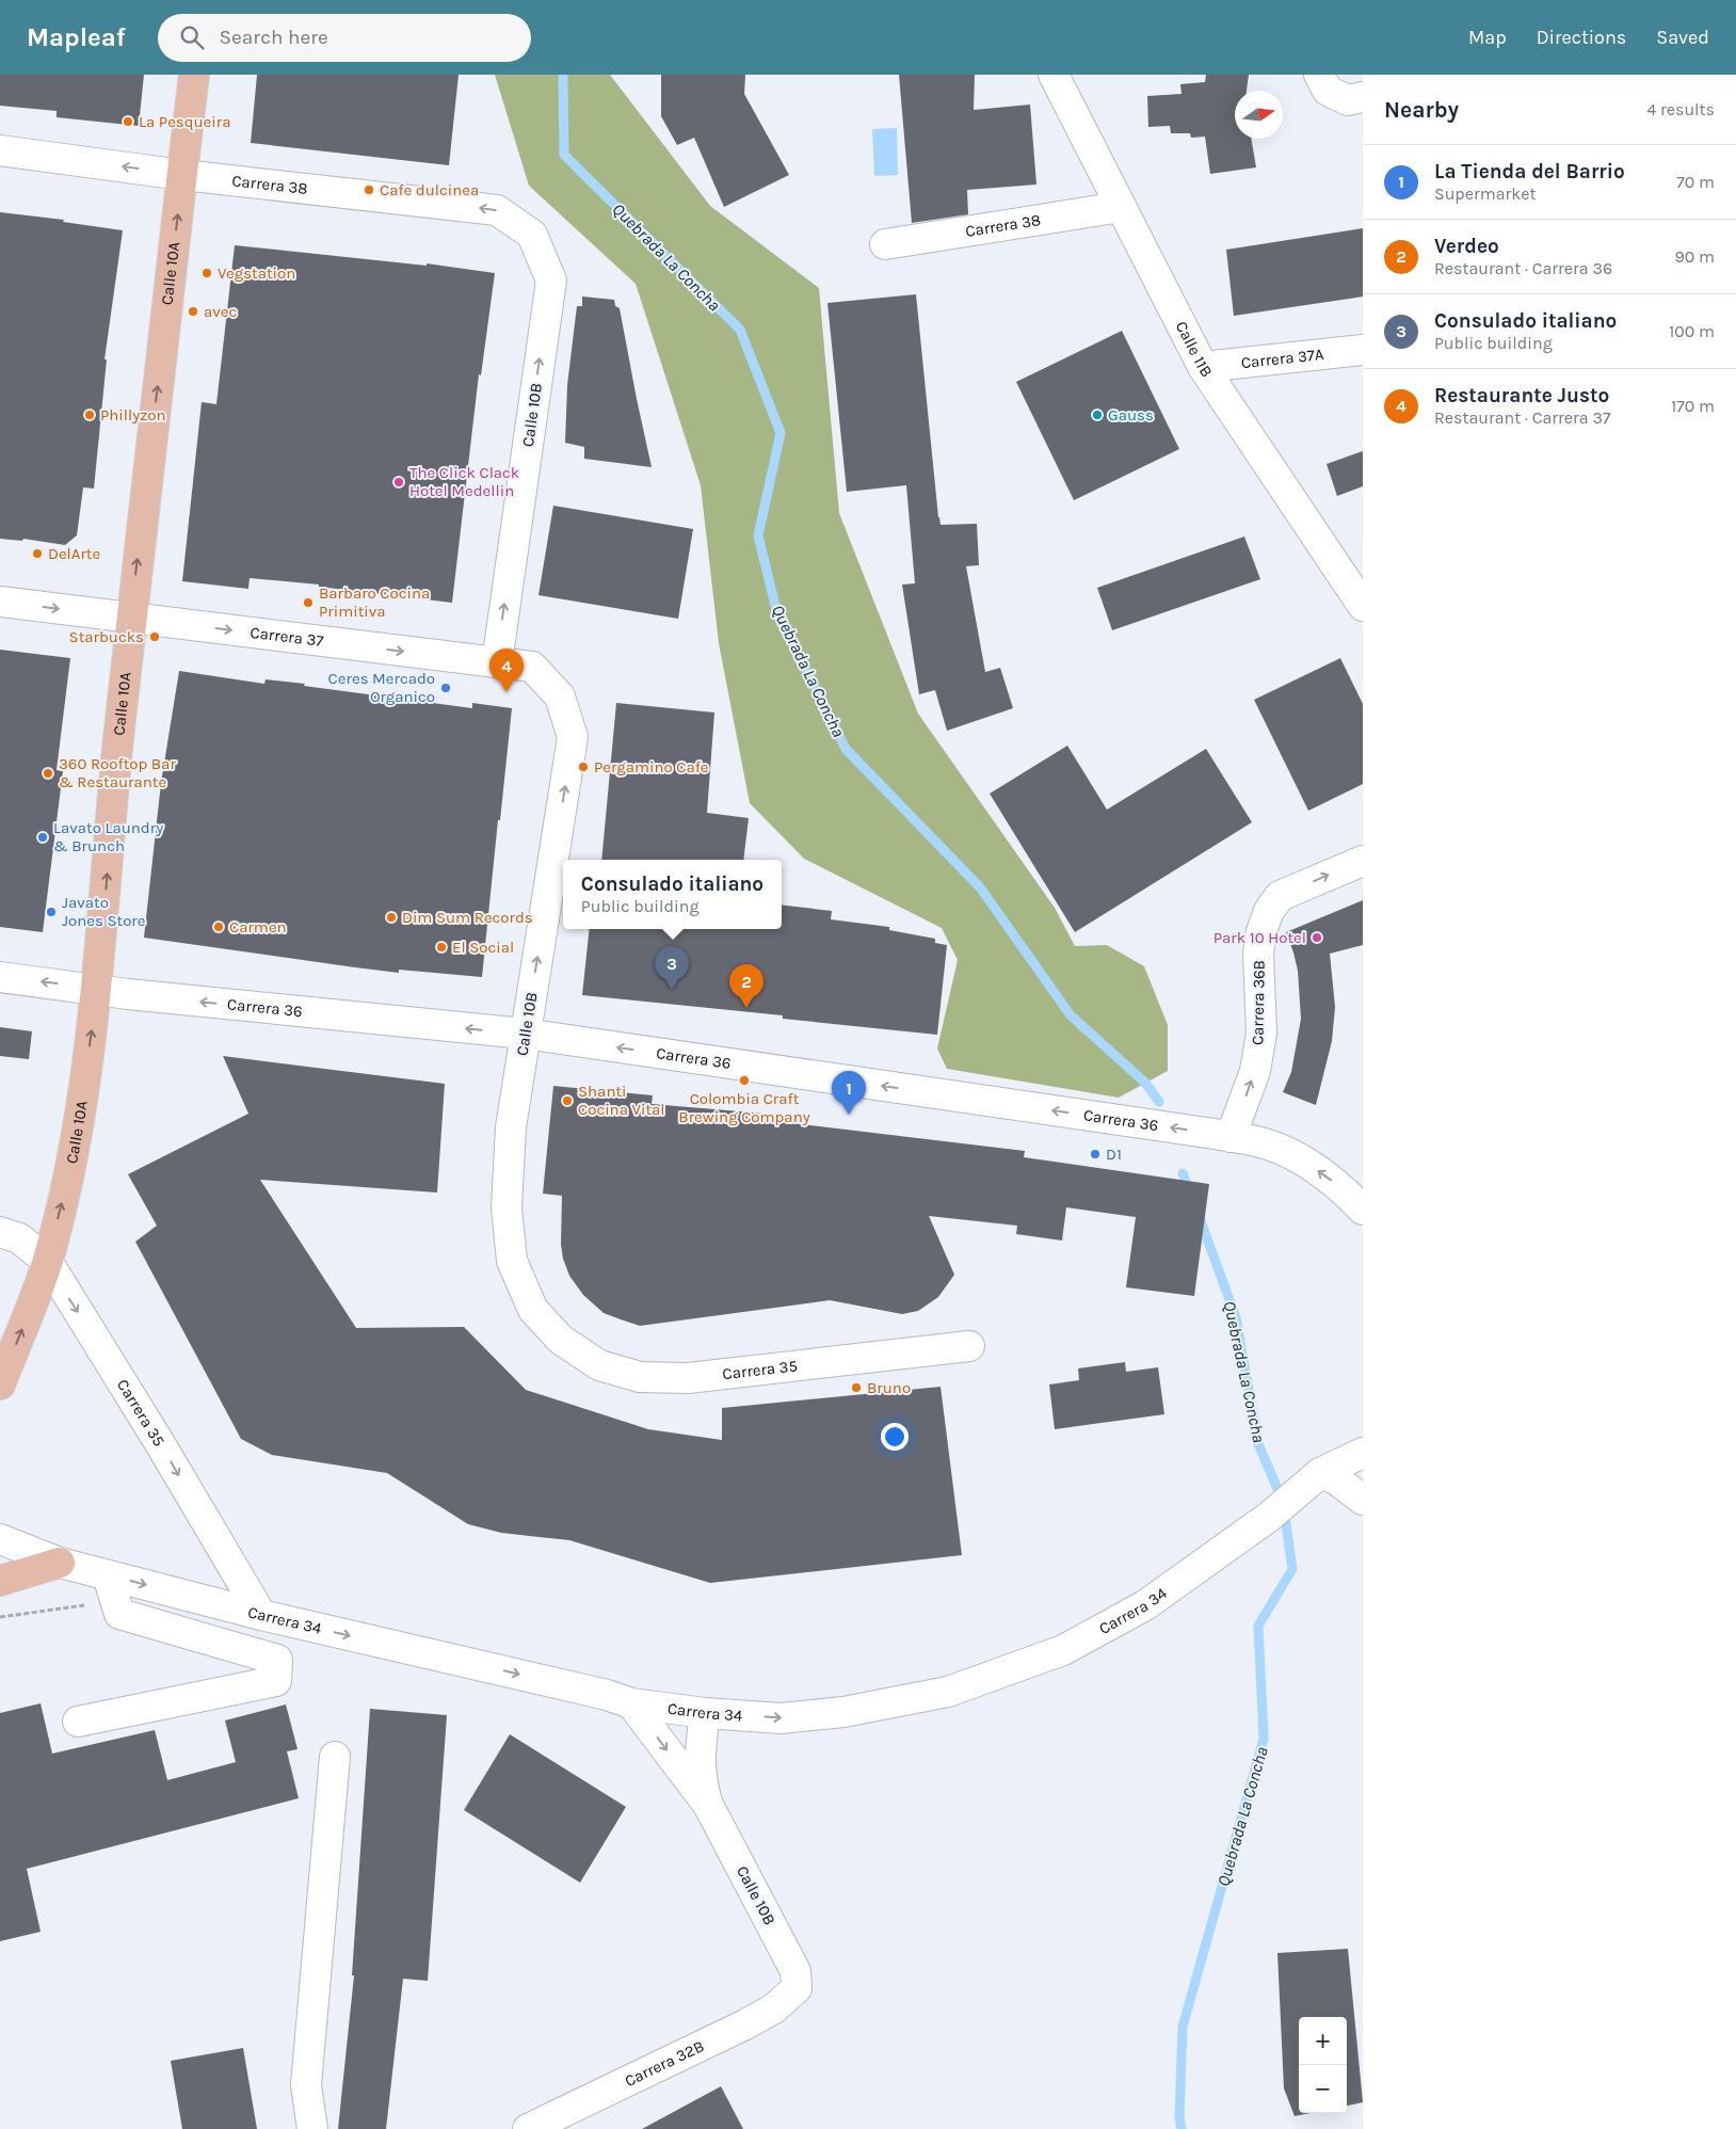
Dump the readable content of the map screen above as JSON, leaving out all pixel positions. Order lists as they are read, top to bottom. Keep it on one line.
{"streets":{"main road":["Calle 10A"],"street":["Carrera 38","Calle 11B","Carrera 37A","Calle 10B","Carrera 37","Carrera 36B","Carrera 36","Carrera 35","Carrera 34","Carrera 32B"]},"crossings":[["Carrera 38","Calle 10A"],["Carrera 38","Calle 11B"],["Carrera 38","Calle 10B"],["Calle 10A","Carrera 37"],["Calle 10A","Carrera 36"],["Calle 10A","Carrera 35"],["Calle 11B","Carrera 37A"],["Calle 10B","Carrera 37"],["Calle 10B","Carrera 36"],["Calle 10B","Carrera 35"],["Calle 10B","Carrera 34"],["Calle 10B","Carrera 32B"],["Carrera 36B","Carrera 36"],["Carrera 35","Carrera 34"]],"one_way":["Carrera 38","Calle 10A","Carrera 37","Carrera 36B","Carrera 36","Carrera 35","Carrera 34"],"water":["Quebrada La Concha"],"places":["La Pesqueira","Cafe dulcinea","Vegstation","avec","Phillyzon","Gauss","The Click Clack Hotel Medellin","DelArte","Barbaro Cocina Primitiva","Starbucks","Ceres Mercado Organico","Pergamino Cafe","360 Rooftop Bar & Restaurante","Lavato Laundry & Brunch","Javato Jones Store","Dim Sum Records","Carmen","Park 10 Hotel","El Social","Colombia Craft Brewing Company","Shanti Cocina Vital","D1","Bruno"],"north":"right","page":{"header":"Mapleaf","search":"Search here","nav":["Map","Directions","Saved"],"heading":["Nearby","4 results"],"list":[{"mark":"1","name":"La Tienda del Barrio","note":"Supermarket","value":"70 m"},{"mark":"2","name":"Verdeo","note":"Restaurant · Carrera 36","value":"90 m"},{"mark":"3","name":"Consulado italiano","note":"Public building","value":"100 m"},{"mark":"4","name":"Restaurante Justo","note":"Restaurant · Carrera 37","value":"170 m"}],"pins":["4","3","2","1"],"popup":["Consulado italiano","Public building"],"map_buttons":["+","−"]}}
